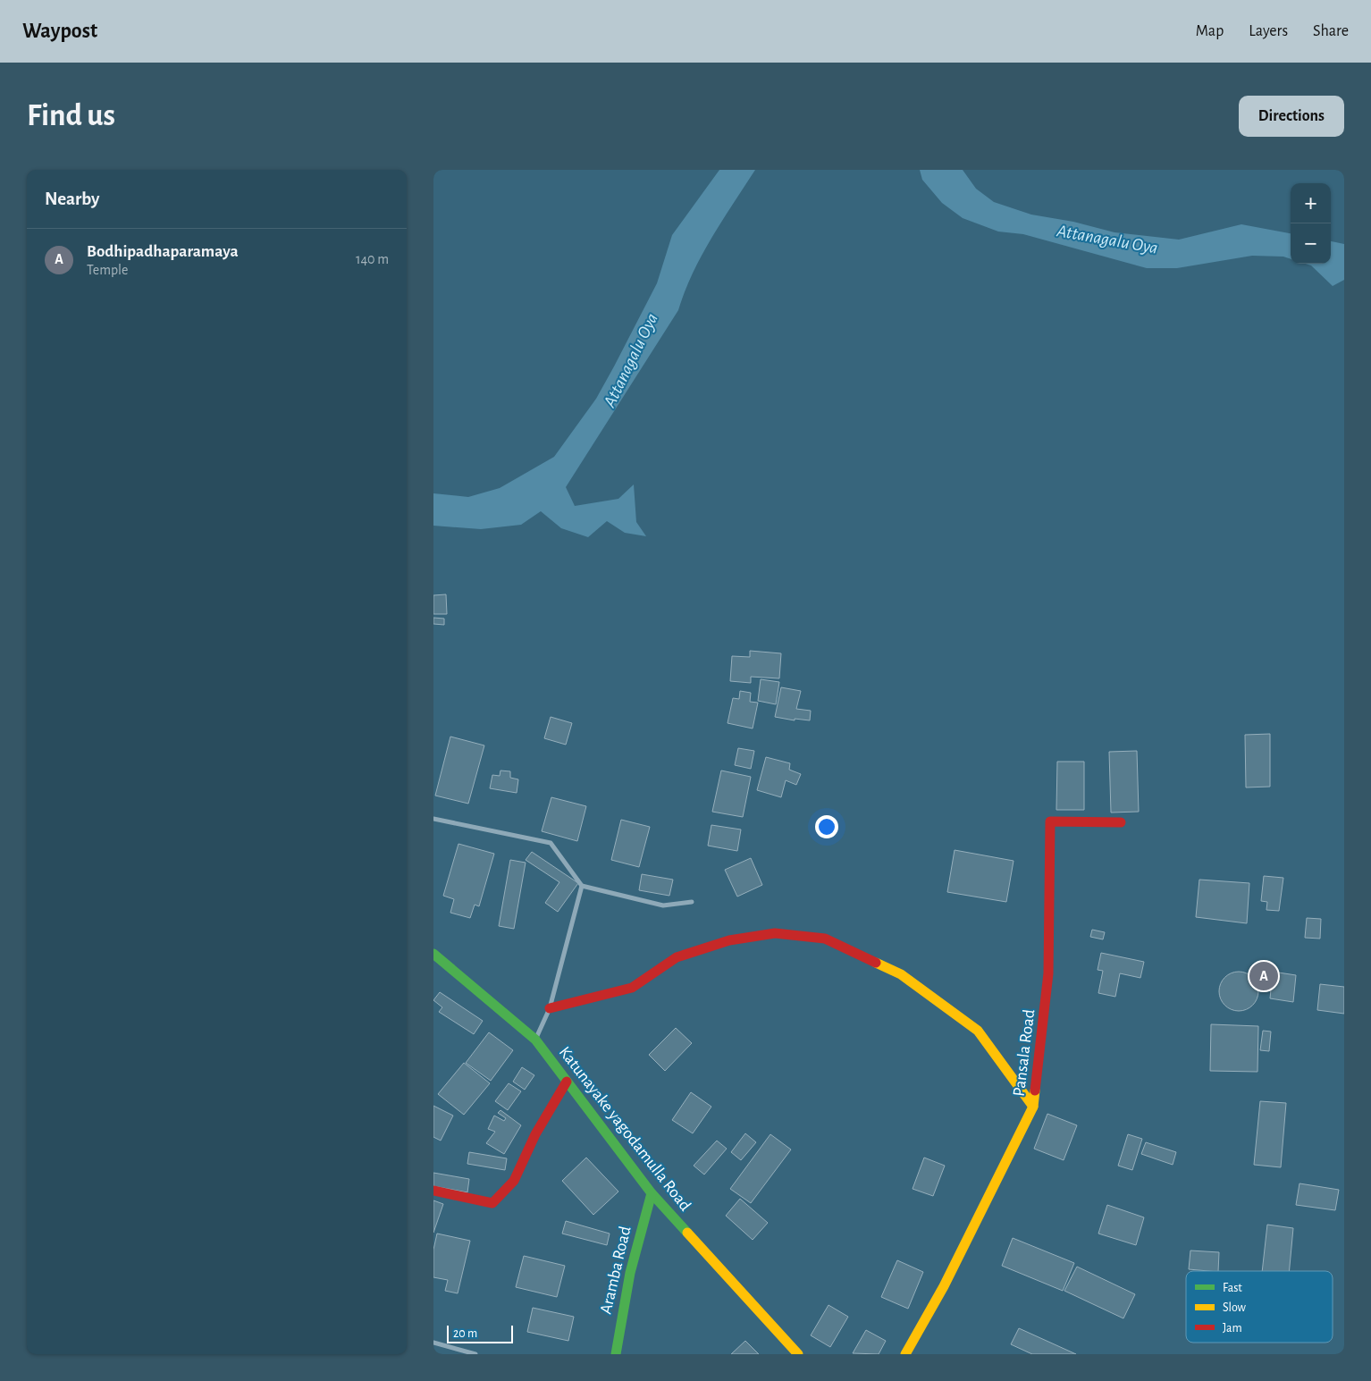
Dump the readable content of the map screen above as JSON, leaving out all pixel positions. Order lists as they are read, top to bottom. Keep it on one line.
{"streets":{"street":["Pansala Road","Katunayake yagodamulla Road","Aramba Road"]},"crossings":[["Katunayake yagodamulla Road","Aramba Road"]],"water":["Attanagalu Oya"],"legend":["Fast","Slow","Jam"],"scale_bar":"20 m","page":{"header":"Waypost","nav":["Map","Layers","Share"],"buttons":"Directions","title":"Find us","heading":"Nearby","map_buttons":["+","−"],"list":[{"mark":"A","name":"Bodhipadhaparamaya","note":"Temple","value":"140 m"}],"pins":"A","scale":"20 m"}}
